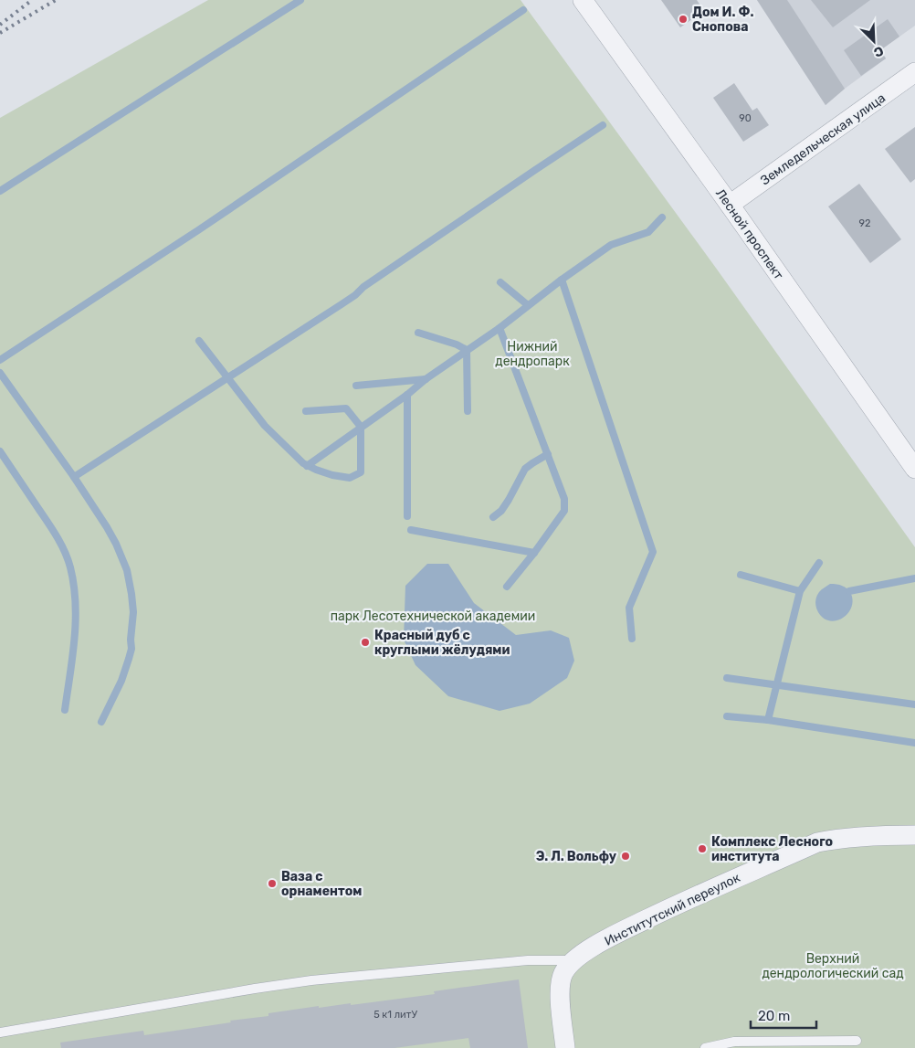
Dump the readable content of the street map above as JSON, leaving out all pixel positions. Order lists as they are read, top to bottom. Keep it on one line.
{"streets":{"street":["Земледельческая улица","Лесной проспект","Институтский переулок"]},"crossings":[["Земледельческая улица","Лесной проспект"]],"parks":["Нижний дендропарк","парк Лесотехнической академии","Верхний дендрологический сад"],"places":["Дом И. Ф. Снопова","Красный дуб с круглыми жёлудями","Комплекс Лесного института","Э. Л. Вольфу","Ваза с орнаментом"],"house_numbers":["90","92","5 к1 литУ"],"scale_bar":"20 m","north":"bottom right"}
